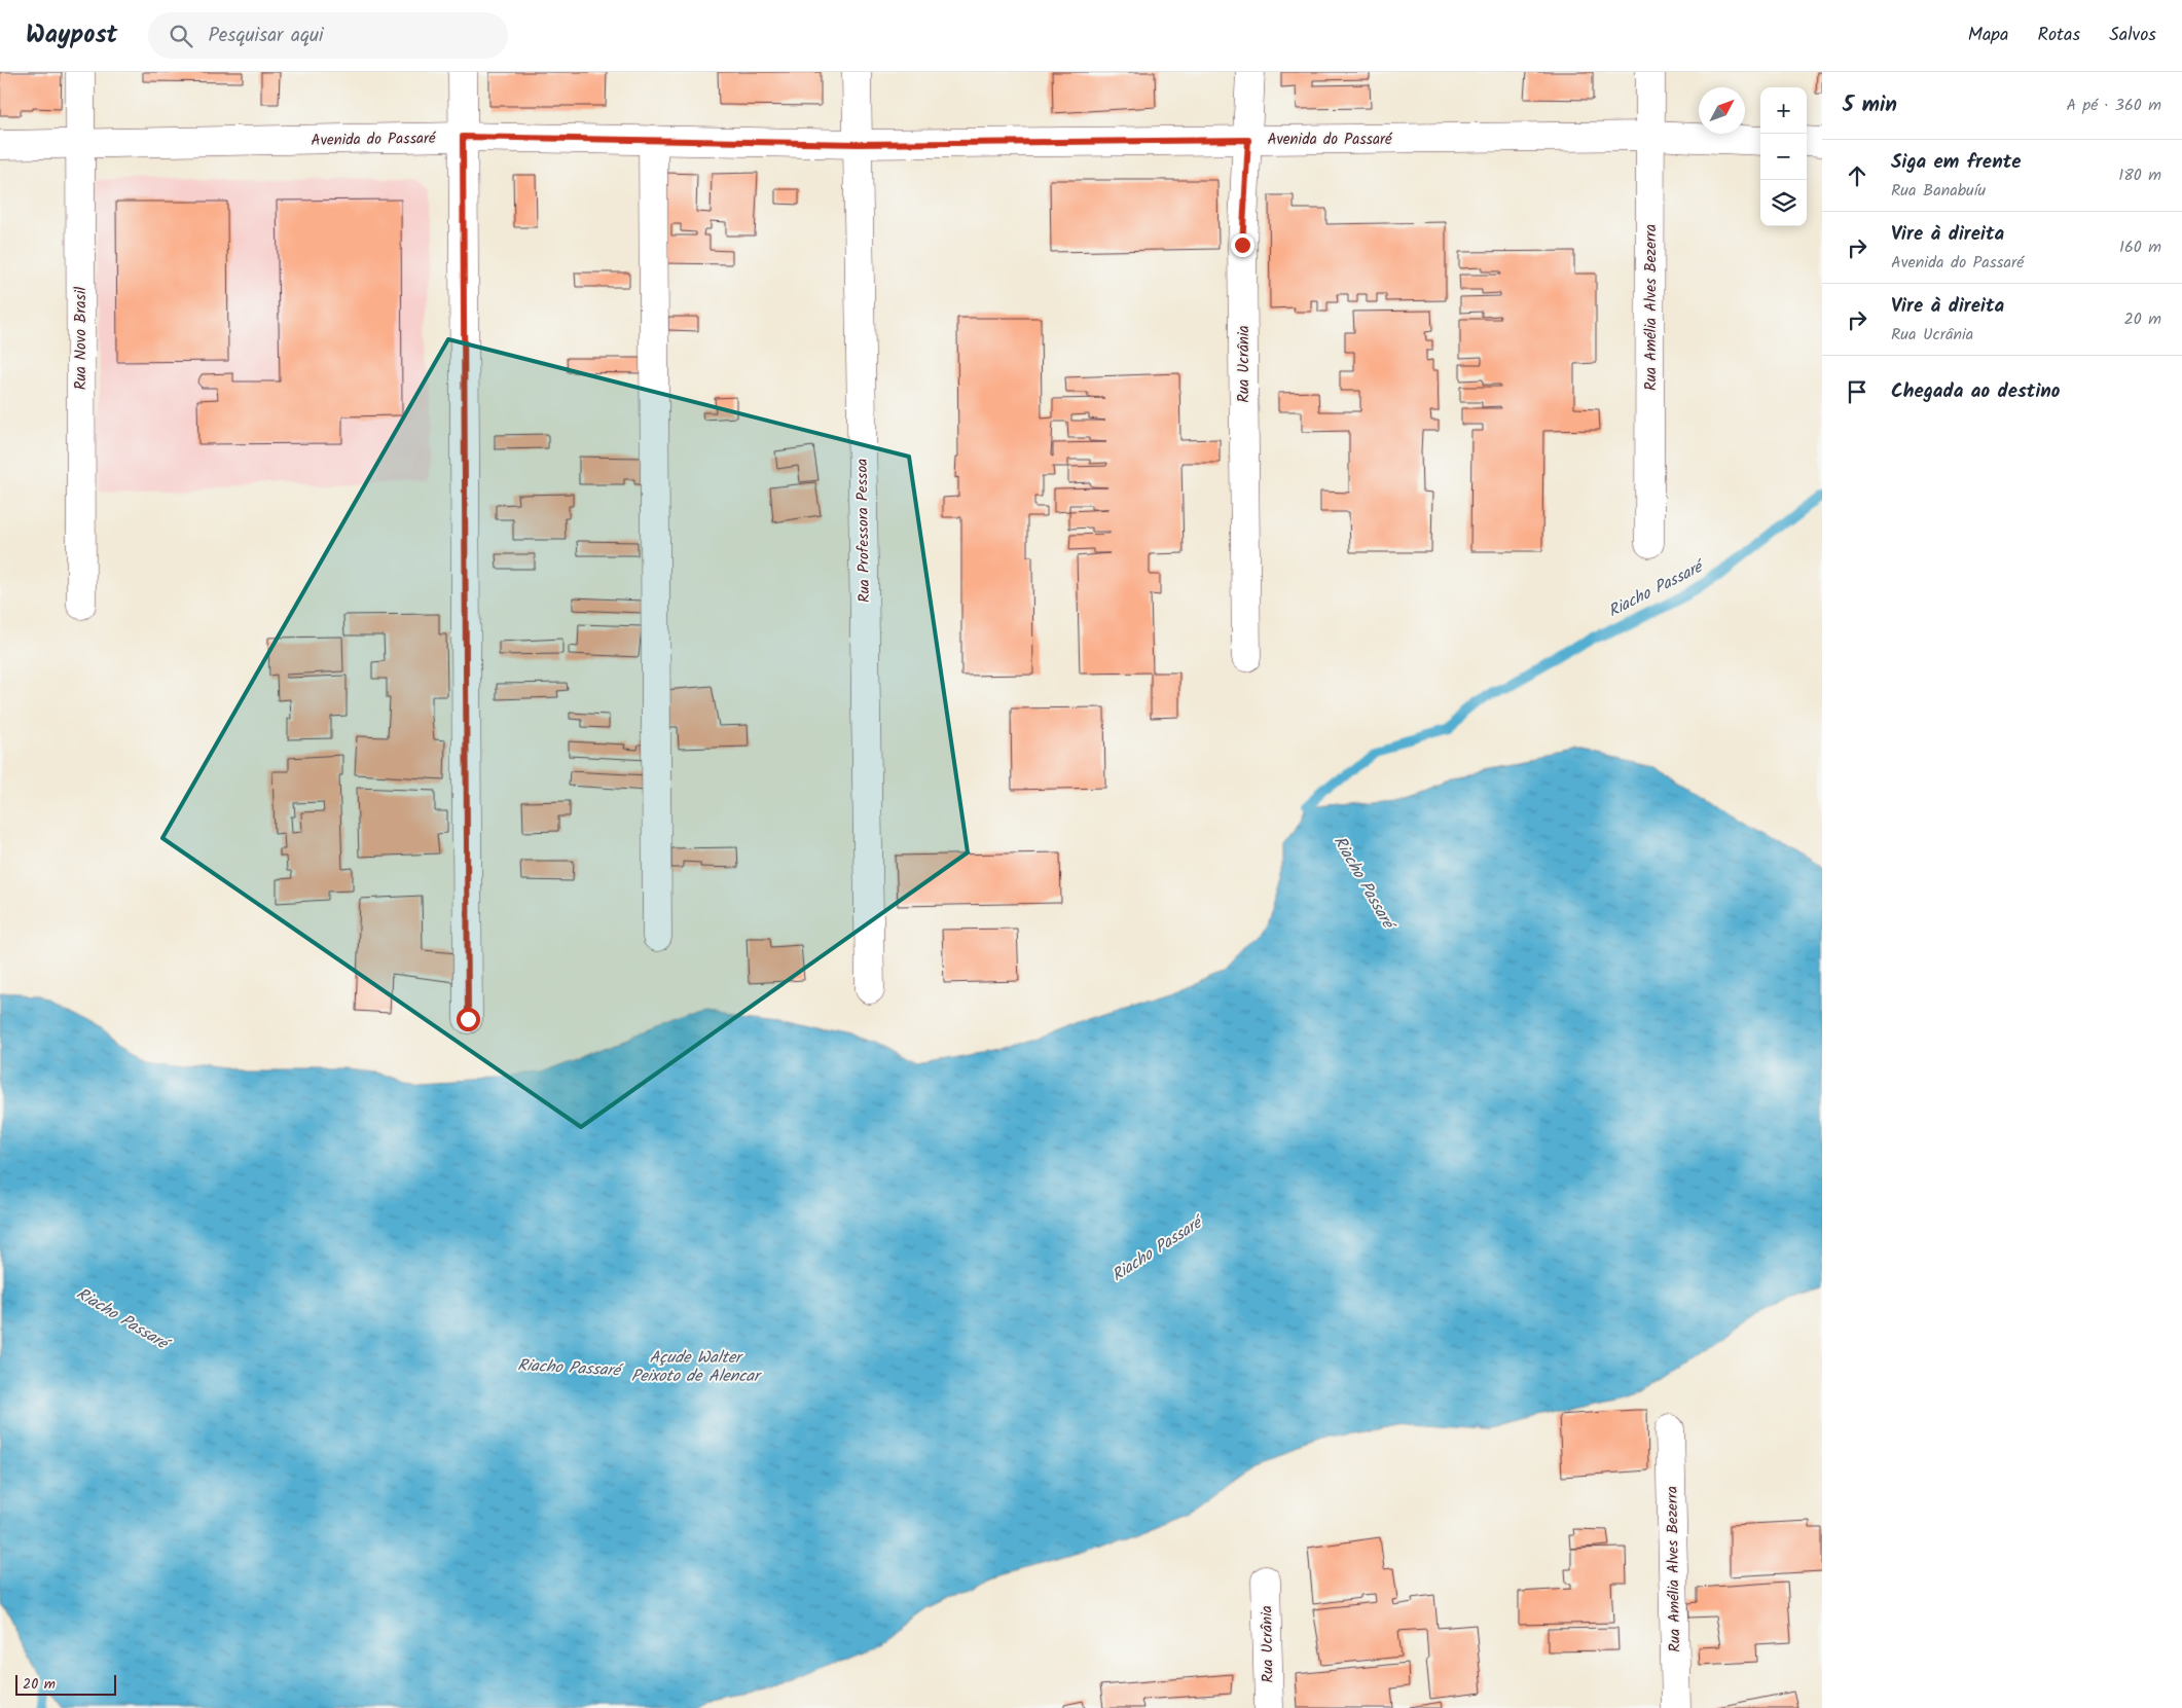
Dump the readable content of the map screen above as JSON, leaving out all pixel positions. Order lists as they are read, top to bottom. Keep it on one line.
{"streets":{"street":["Avenida do Passaré","Rua Amélia Alves Bezerra","Rua Novo Brasil","Rua Ucrânia","Rua Professora Pessoa"]},"crossings":[["Avenida do Passaré","Rua Amélia Alves Bezerra"],["Avenida do Passaré","Rua Novo Brasil"],["Avenida do Passaré","Rua Ucrânia"],["Avenida do Passaré","Rua Professora Pessoa"]],"water":["Riacho Passaré","Açude Walter Peixoto de Alencar"],"scale_bar":"20 m","north":"top right","page":{"header":"Waypost","search":"Pesquisar aqui","nav":["Mapa","Rotas","Salvos"],"heading":["5 min","A pé · 360 m"],"map_buttons":["+","−"],"list":[["Siga em frente","Rua Banabuíu","180 m"],["Vire à direita","Avenida do Passaré","160 m"],["Vire à direita","Rua Ucrânia","20 m"],"Chegada ao destino"],"scale":"20 m"}}
